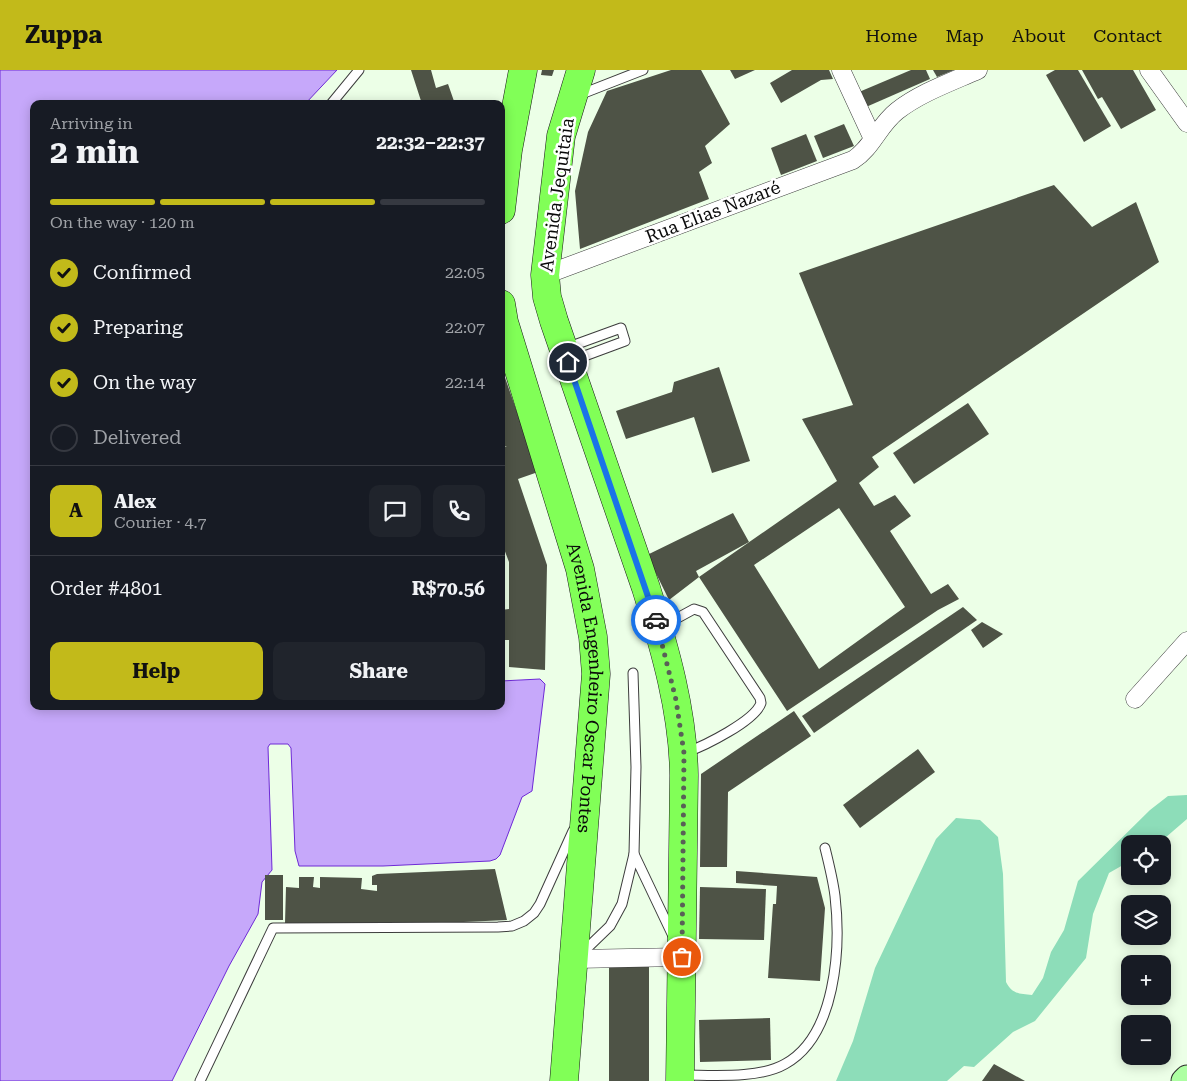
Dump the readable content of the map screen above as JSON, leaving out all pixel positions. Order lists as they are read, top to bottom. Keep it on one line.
{"streets":{"main road":["Avenida Jequitaia","Avenida Engenheiro Oscar Pontes"],"street":["Rua Elias Nazaré"]},"crossings":[["Avenida Jequitaia","Rua Elias Nazaré"]],"page":{"header":"Zuppa","nav":["Home","Map","About","Contact"],"heading":["2 min","Arriving in","22:32–22:37"],"panel":["Alex","Courier · 4.7","Order #4801","R$70.56"],"bar":"On the way · 120 m","list":[["Confirmed","22:05"],["Preparing","22:07"],["On the way","22:14"],"Delivered"],"round":"A","buttons":["Help","Share"],"map_buttons":["+","−"]}}
